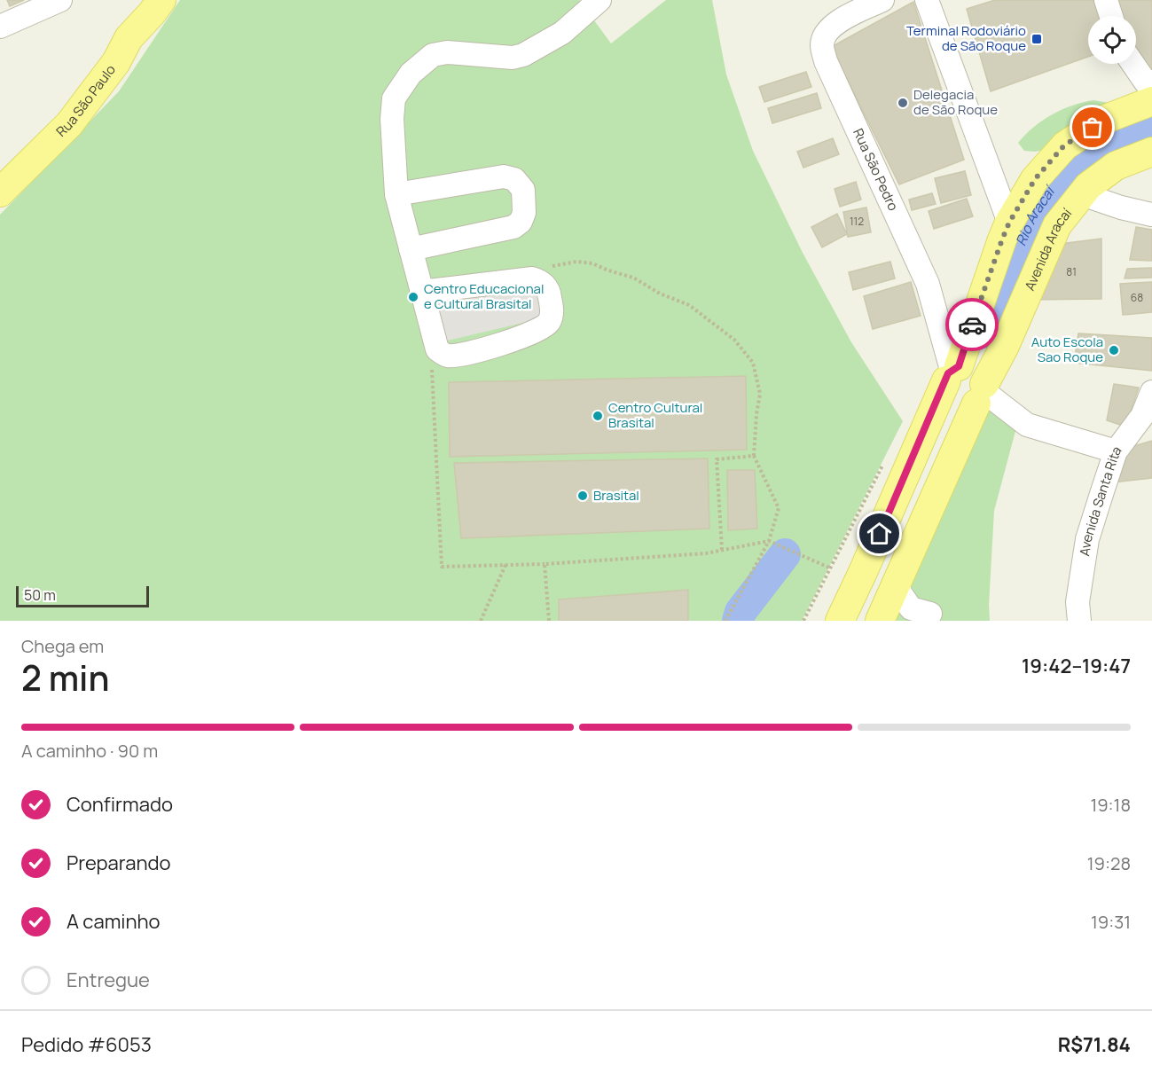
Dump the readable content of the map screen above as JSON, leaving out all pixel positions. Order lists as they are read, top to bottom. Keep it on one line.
{"streets":{"main road":["Rua São Paulo","Avenida Aracaí"],"street":["Rua São Pedro","Avenida Santa Rita"]},"water":["Rio Aracaí"],"places":{"transit":["Terminal Rodoviário de São Roque"],"other":["Delegacia de São Roque","Centro Educacional e Cultural Brasital","Auto Escola Sao Roque","Centro Cultural Brasital","Brasital"]},"house_numbers":["112","81","68"],"scale_bar":"50 m","page":{"scale":"50 m","heading":["2 min","Chega em","19:42–19:47"],"panel":["Pedido #6053","R$71.84"],"bar":"A caminho · 90 m","list":[["Confirmado","19:18"],["Preparando","19:28"],["A caminho","19:31"],"Entregue"]}}
